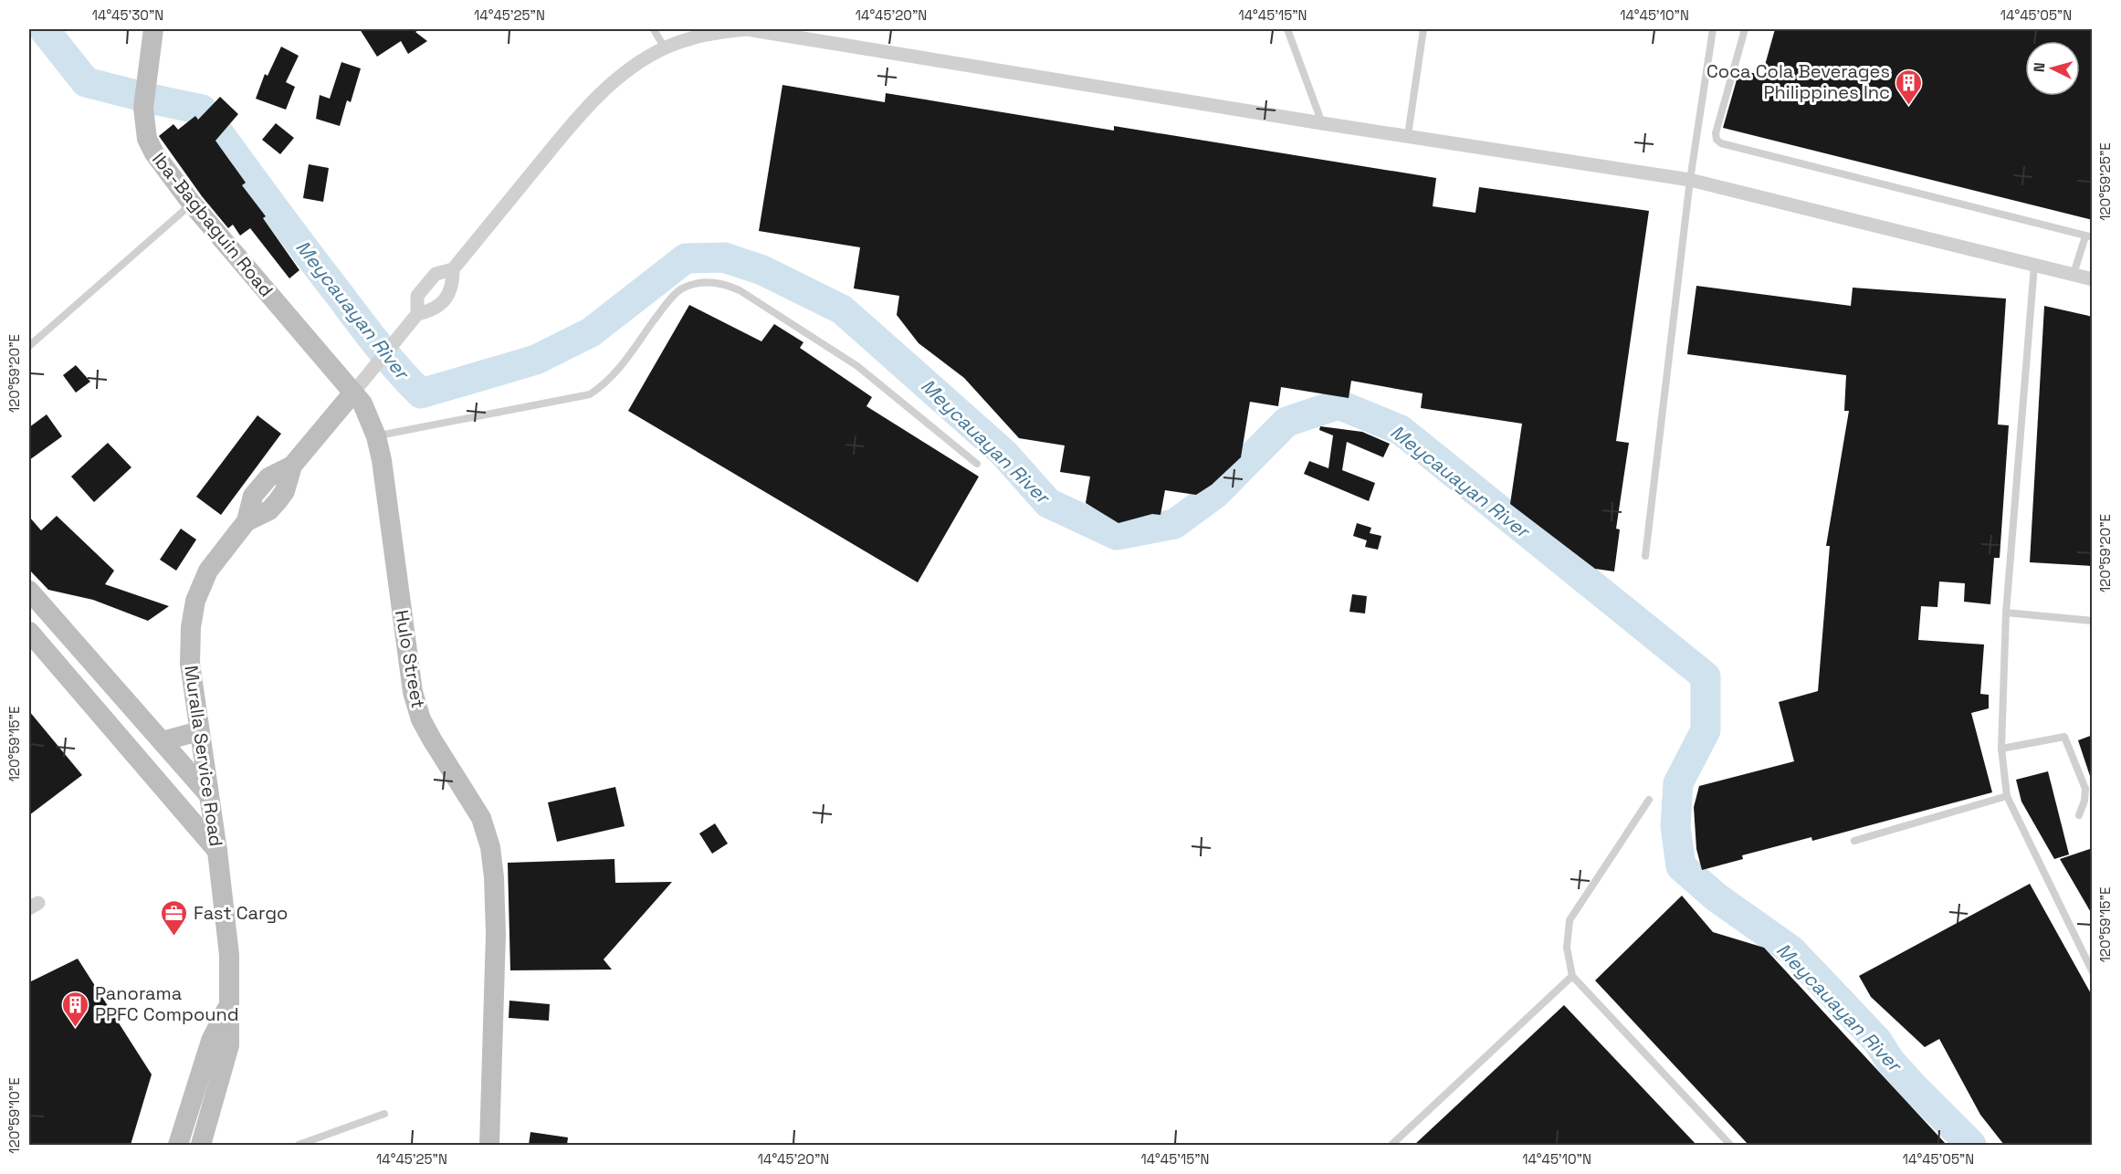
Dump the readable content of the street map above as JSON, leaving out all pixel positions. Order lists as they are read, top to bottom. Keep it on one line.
{"streets":{"street":["Iba-Bagbaguin Road","Hulo Street","Muralla Service Road"]},"crossings":[["Iba-Bagbaguin Road","Hulo Street"],["Iba-Bagbaguin Road","Muralla Service Road"],["Hulo Street","Muralla Service Road"]],"water":["Meycauayan River"],"places":{"building":["Coca Cola Beverages Philippines Inc","Panorama PPFC Compound"],"office":["Fast Cargo"]},"north":"left","coordinates":["14°45'30\"N","14°45'25\"N","14°45'20\"N","14°45'15\"N","14°45'10\"N","14°45'05\"N","120°59'25\"E","120°59'20\"E","120°59'15\"E","120°59'10\"E"]}
